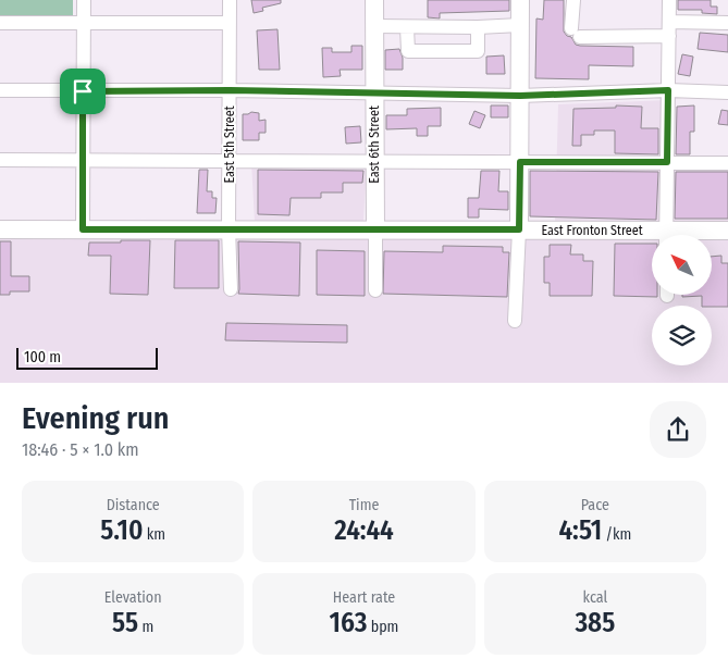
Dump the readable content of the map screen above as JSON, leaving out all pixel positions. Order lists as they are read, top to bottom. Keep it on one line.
{"streets":{"main road":["East 6th Street","East Fronton Street"],"street":["East 5th Street"]},"crossings":[["East 5th Street","East Fronton Street"],["East 6th Street","East Fronton Street"]],"scale_bar":"100 m","north":"top left","page":{"scale":"100 m","heading":["Evening run","18:46 · 5 × 1.0 km"],"stats":[["Distance","5.10 km"],["Time","24:44"],["Pace","4:51 /km"],["Elevation","55 m"],["Heart rate","163 bpm"],["kcal","385"]]}}
